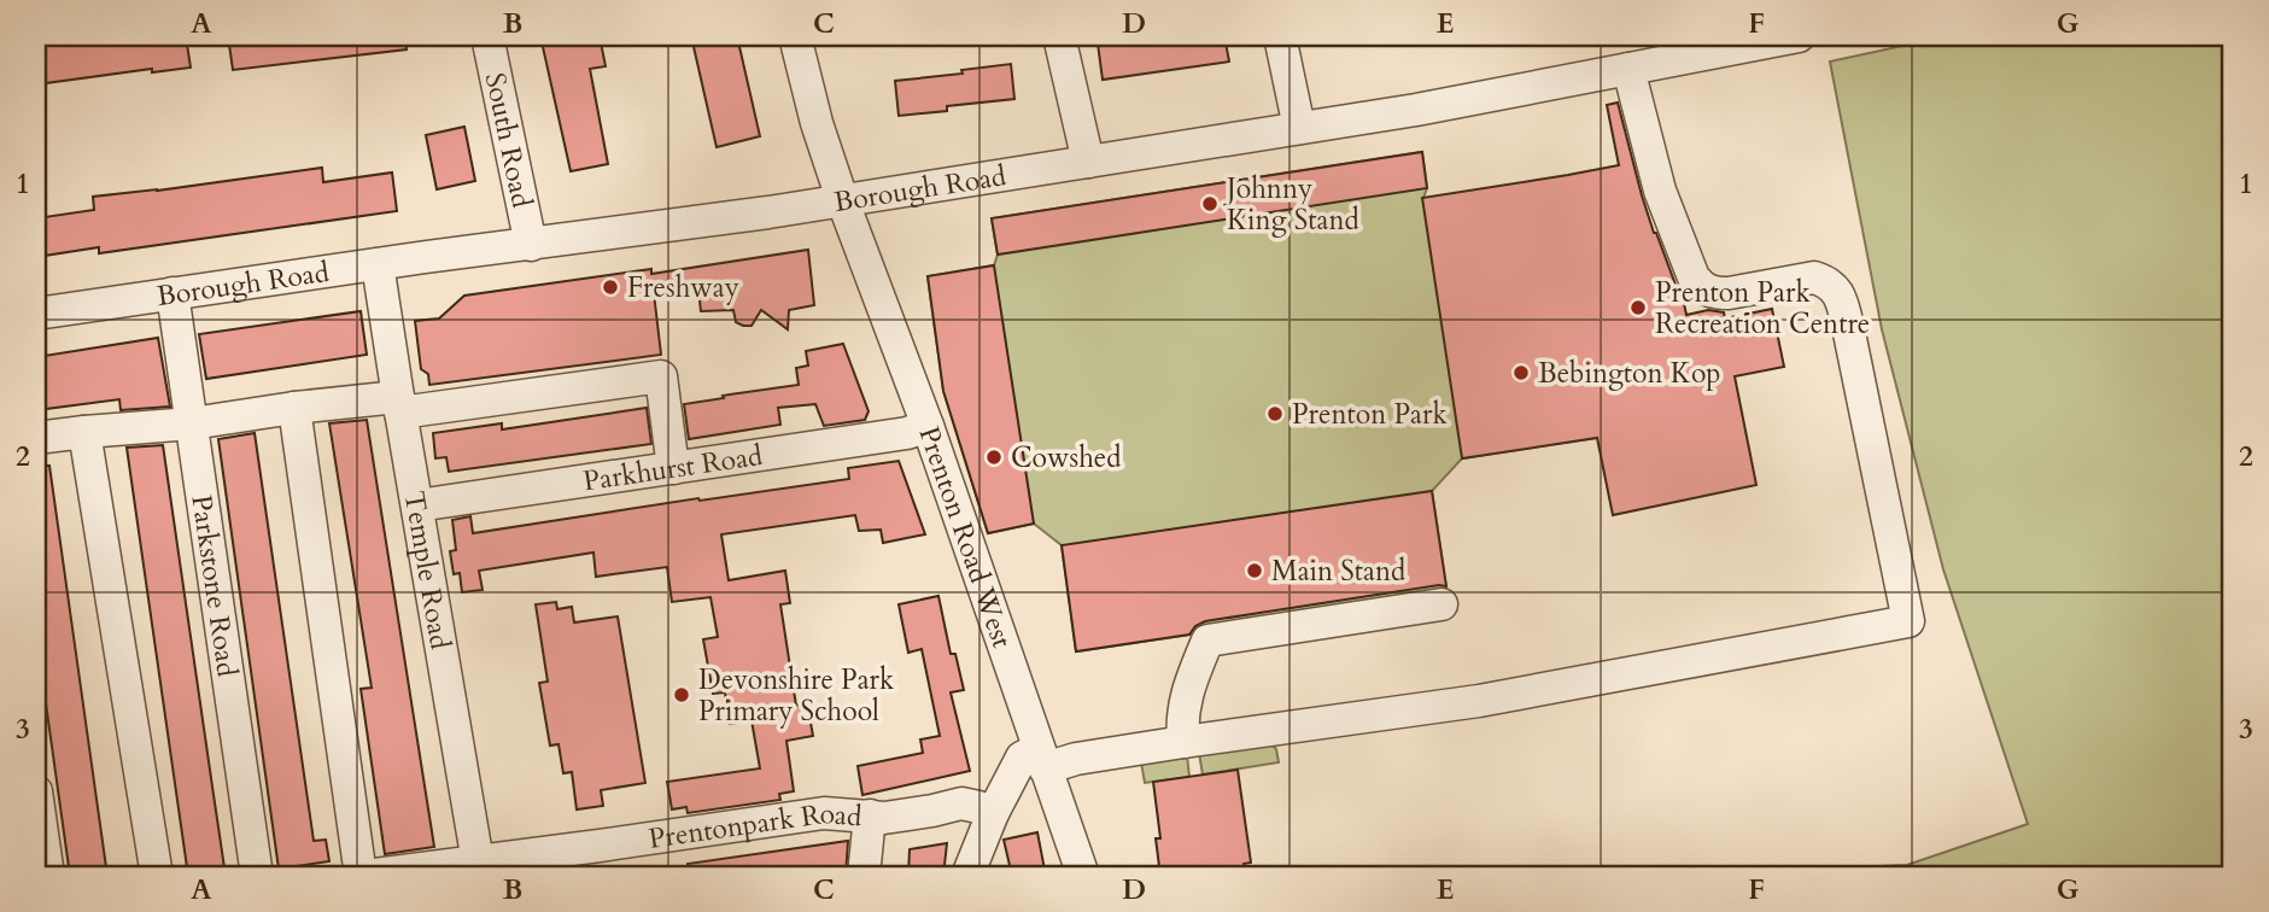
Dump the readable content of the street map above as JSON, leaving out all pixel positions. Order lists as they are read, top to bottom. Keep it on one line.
{"streets":{"street":["South Road","Borough Road","Parkhurst Road","Prenton Road West","Temple Road","Parkstone Road","Prentonpark Road"]},"crossings":[["South Road","Borough Road"],["Borough Road","Prenton Road West"],["Borough Road","Temple Road"],["Borough Road","Parkstone Road"],["Parkhurst Road","Prenton Road West"],["Parkhurst Road","Temple Road"],["Temple Road","Prentonpark Road"]],"places":["Johnny King Stand","Freshway","Prenton Park Recreation Centre","Bebington Kop","Prenton Park","Cowshed","Main Stand","Devonshire Park Primary School"],"grid":{"columns":["A","B","C","D","E","F","G"],"rows":["1","2","3"]}}
